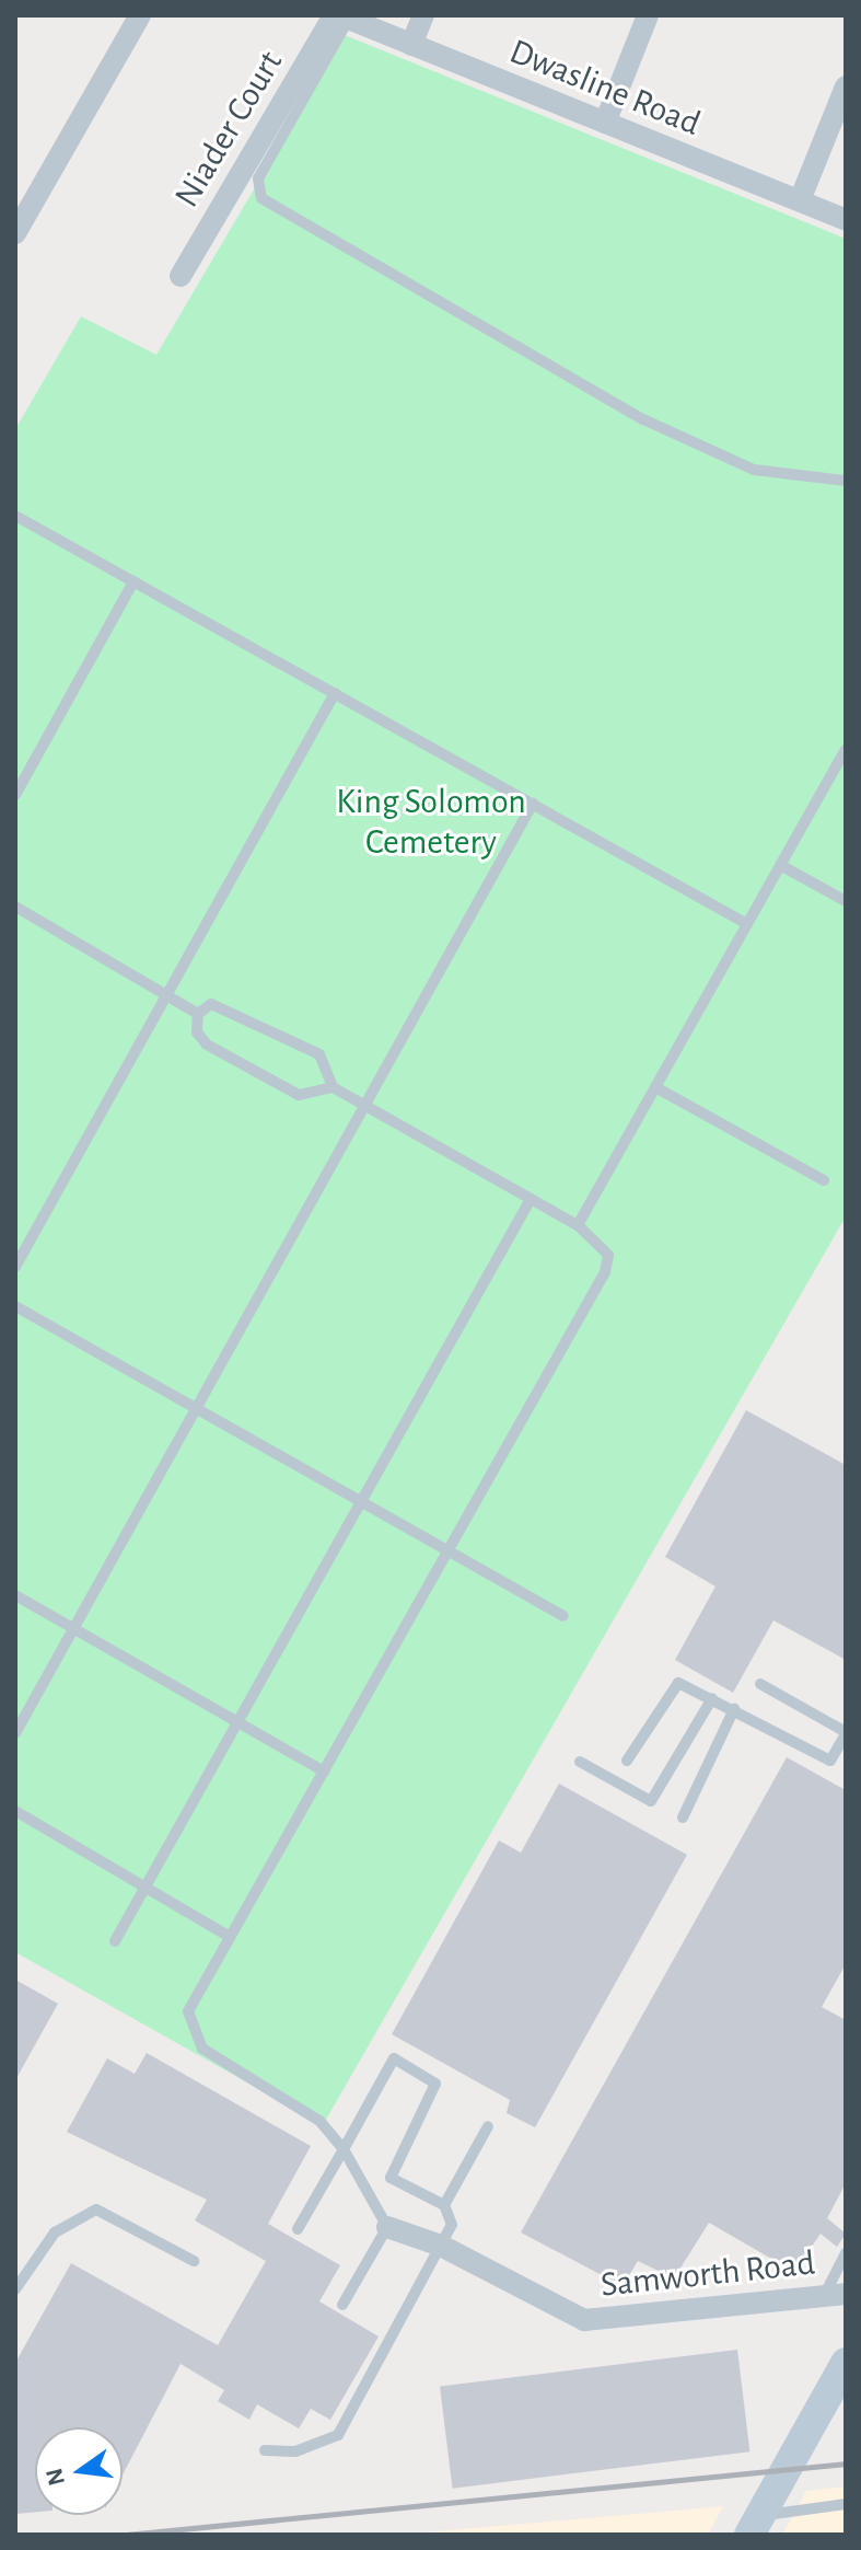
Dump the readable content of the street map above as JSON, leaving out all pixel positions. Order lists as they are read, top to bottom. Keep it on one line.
{"streets":{"street":["Dwasline Road","Niader Court","Samworth Road"]},"crossings":[["Dwasline Road","Niader Court"]],"parks":["King Solomon Cemetery"],"north":"left"}
